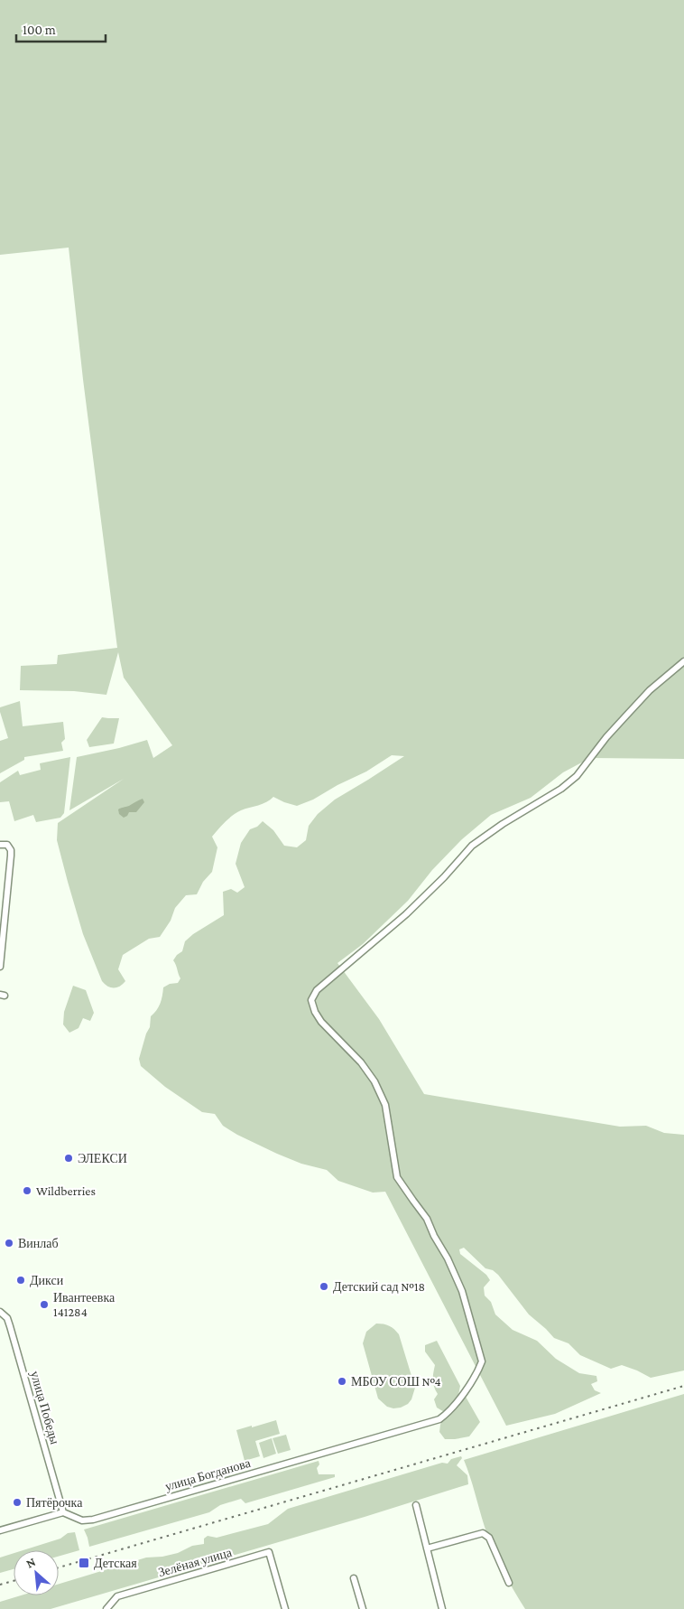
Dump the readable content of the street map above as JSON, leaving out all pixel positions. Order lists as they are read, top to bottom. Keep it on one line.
{"streets":{"street":["улица Победы","улица Богданова","Зелёная улица"]},"crossings":[["улица Победы","улица Богданова"]],"places":{"other":["ЭЛЕКСИ","Wildberries","Винлаб","Дикси","Детский сад №18","Ивантеевка 141284","МБОУ СОШ №4","Пятёрочка"],"transit":["Детская"]},"scale_bar":"100 m","north":"top left"}
